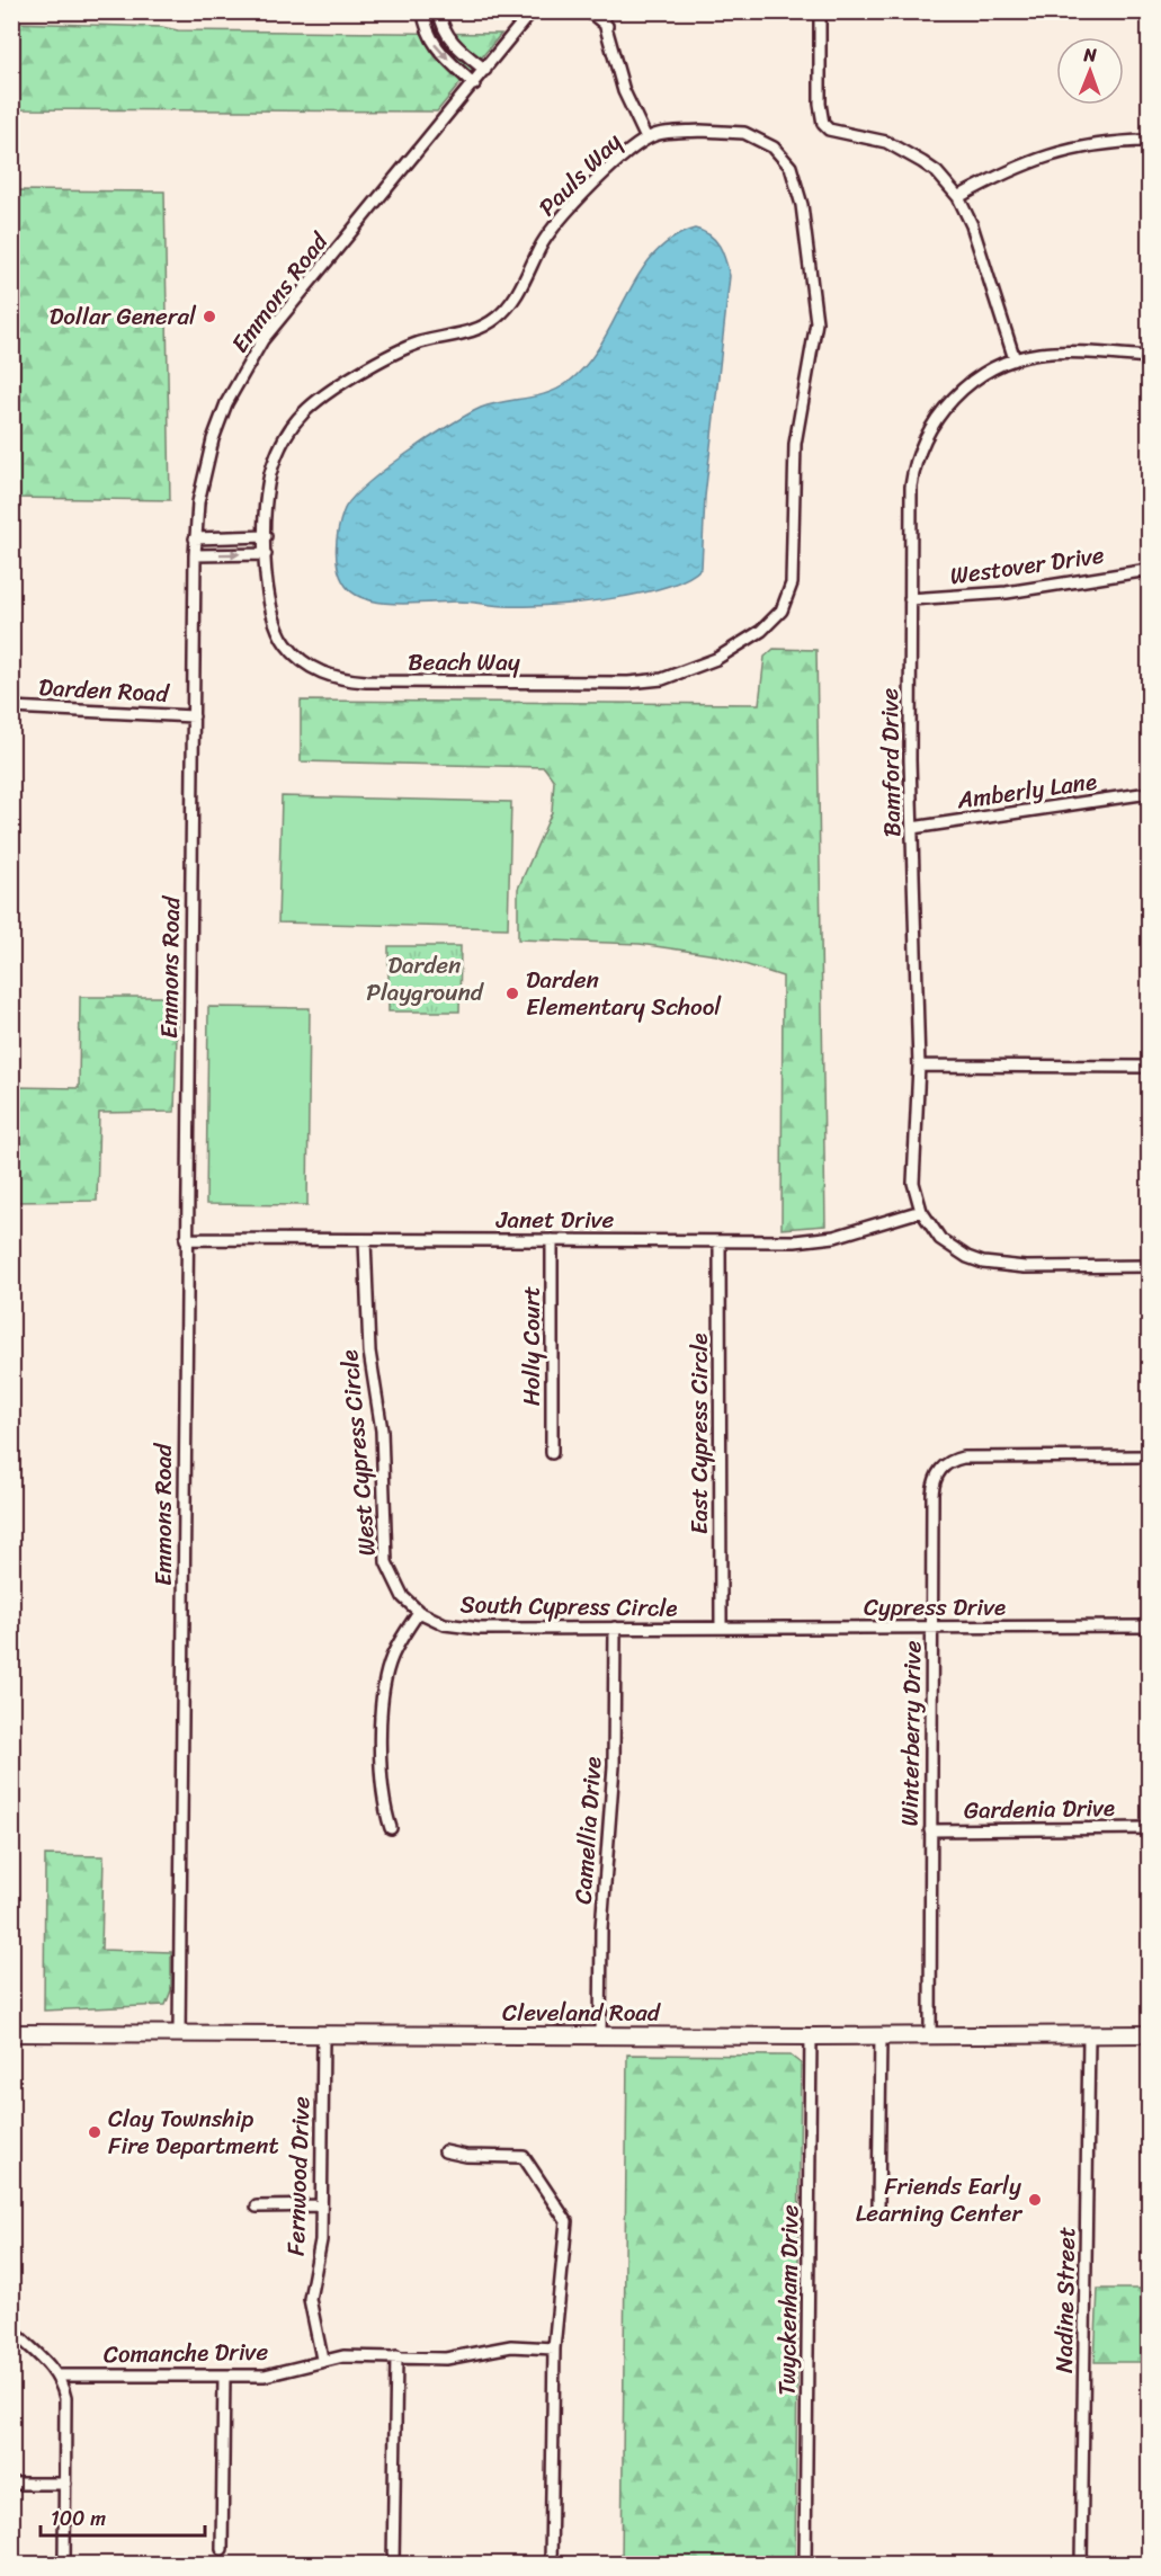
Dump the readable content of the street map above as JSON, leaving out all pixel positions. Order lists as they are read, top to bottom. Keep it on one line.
{"streets":{"main road":["Cleveland Road"],"street":["Pauls Way","Emmons Road","Westover Drive","Beach Way","Darden Road","Bamford Drive","Amberly Lane","Janet Drive","Holly Court","East Cypress Circle","West Cypress Circle","South Cypress Circle","Cypress Drive","Winterberry Drive","Gardenia Drive","Camellia Drive","Fernwood Drive","Twyckenham Drive","Nadine Street","Comanche Drive"]},"crossings":[["Pauls Way","Beach Way"],["Emmons Road","Darden Road"],["Emmons Road","Janet Drive"],["Emmons Road","Cleveland Road"],["Westover Drive","Bamford Drive"],["Bamford Drive","Amberly Lane"],["Bamford Drive","Janet Drive"],["Janet Drive","Holly Court"],["Janet Drive","East Cypress Circle"],["Janet Drive","West Cypress Circle"],["East Cypress Circle","South Cypress Circle"],["East Cypress Circle","Cypress Drive"],["West Cypress Circle","South Cypress Circle"],["South Cypress Circle","Cypress Drive"],["South Cypress Circle","Camellia Drive"],["Cypress Drive","Winterberry Drive"],["Winterberry Drive","Gardenia Drive"],["Winterberry Drive","Cleveland Road"],["Camellia Drive","Cleveland Road"],["Cleveland Road","Fernwood Drive"],["Cleveland Road","Twyckenham Drive"],["Cleveland Road","Nadine Street"],["Fernwood Drive","Comanche Drive"]],"parks":["Darden Playground"],"places":["Dollar General","Darden Elementary School","Clay Township Fire Department","Friends Early Learning Center"],"scale_bar":"100 m","north":"top"}
